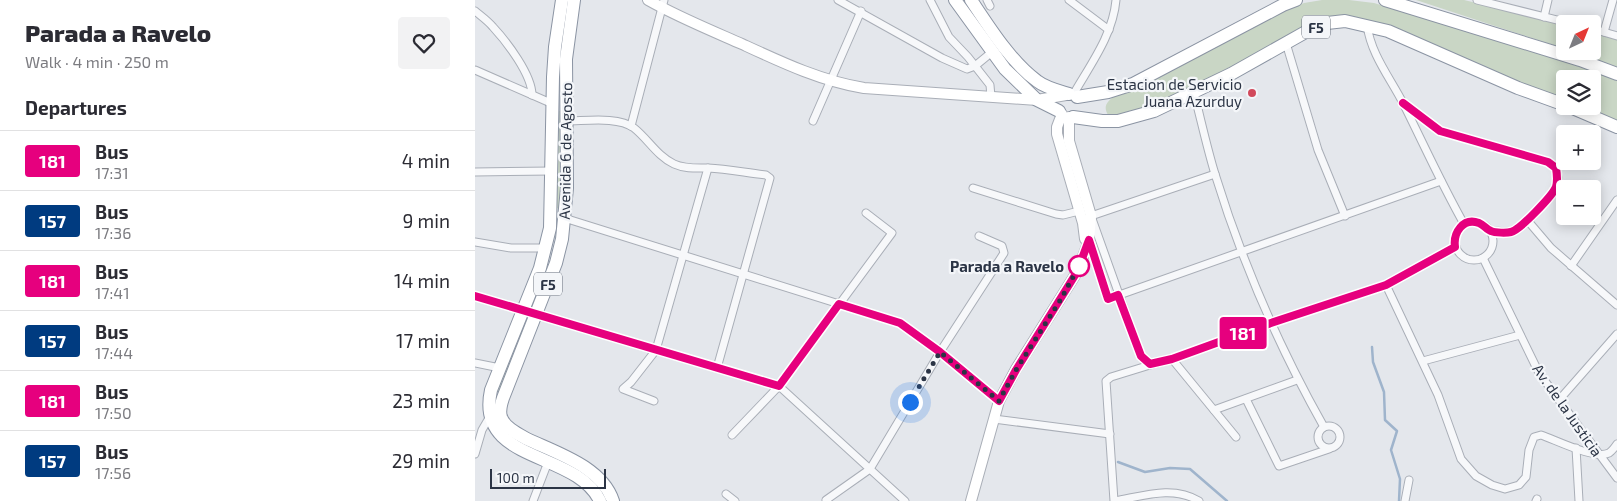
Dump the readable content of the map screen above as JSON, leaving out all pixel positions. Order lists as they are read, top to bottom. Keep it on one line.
{"streets":{"highway":["F5","Avenida 6 de Agosto"],"street":["Av. de la Justicia"]},"places":["Estacion de Servicio Juana Azurduy","Parada a Ravelo"],"lines":["bus line 181"],"scale_bar":"100 m","north":"top right","page":{"heading":[["Parada a Ravelo","Walk · 4 min · 250 m"],"Departures"],"on_map":"181","map_buttons":["+","−"],"list":[{"mark":"181","name":"Bus","note":"17:31","value":"4 min"},{"mark":"157","name":"Bus","note":"17:36","value":"9 min"},{"mark":"181","name":"Bus","note":"17:41","value":"14 min"},{"mark":"157","name":"Bus","note":"17:44","value":"17 min"},{"mark":"181","name":"Bus","note":"17:50","value":"23 min"},{"mark":"157","name":"Bus","note":"17:56","value":"29 min"}],"scale":"100 m"}}
